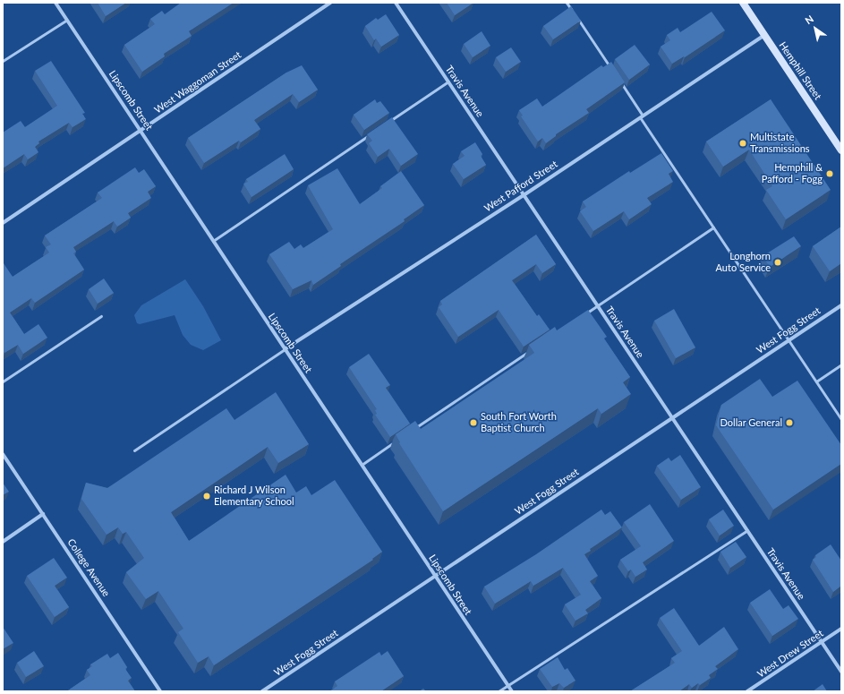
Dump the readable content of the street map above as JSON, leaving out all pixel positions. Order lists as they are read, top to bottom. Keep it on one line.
{"streets":{"main road":["Hemphill Street"],"street":["West Waggoman Street","Travis Avenue","Lipscomb Street","West Pafford Street","West Fogg Street","College Avenue","West Drew Street"]},"crossings":[["Hemphill Street","West Pafford Street"],["West Waggoman Street","Lipscomb Street"],["Travis Avenue","West Pafford Street"],["Travis Avenue","West Fogg Street"],["Travis Avenue","West Drew Street"],["Lipscomb Street","West Pafford Street"],["Lipscomb Street","West Fogg Street"]],"places":["Multistate Transmissions","Hemphill & Pafford - Fogg","Longhorn Auto Service","South Fort Worth Baptist Church","Dollar General","Richard J Wilson Elementary School"],"north":"top left"}
